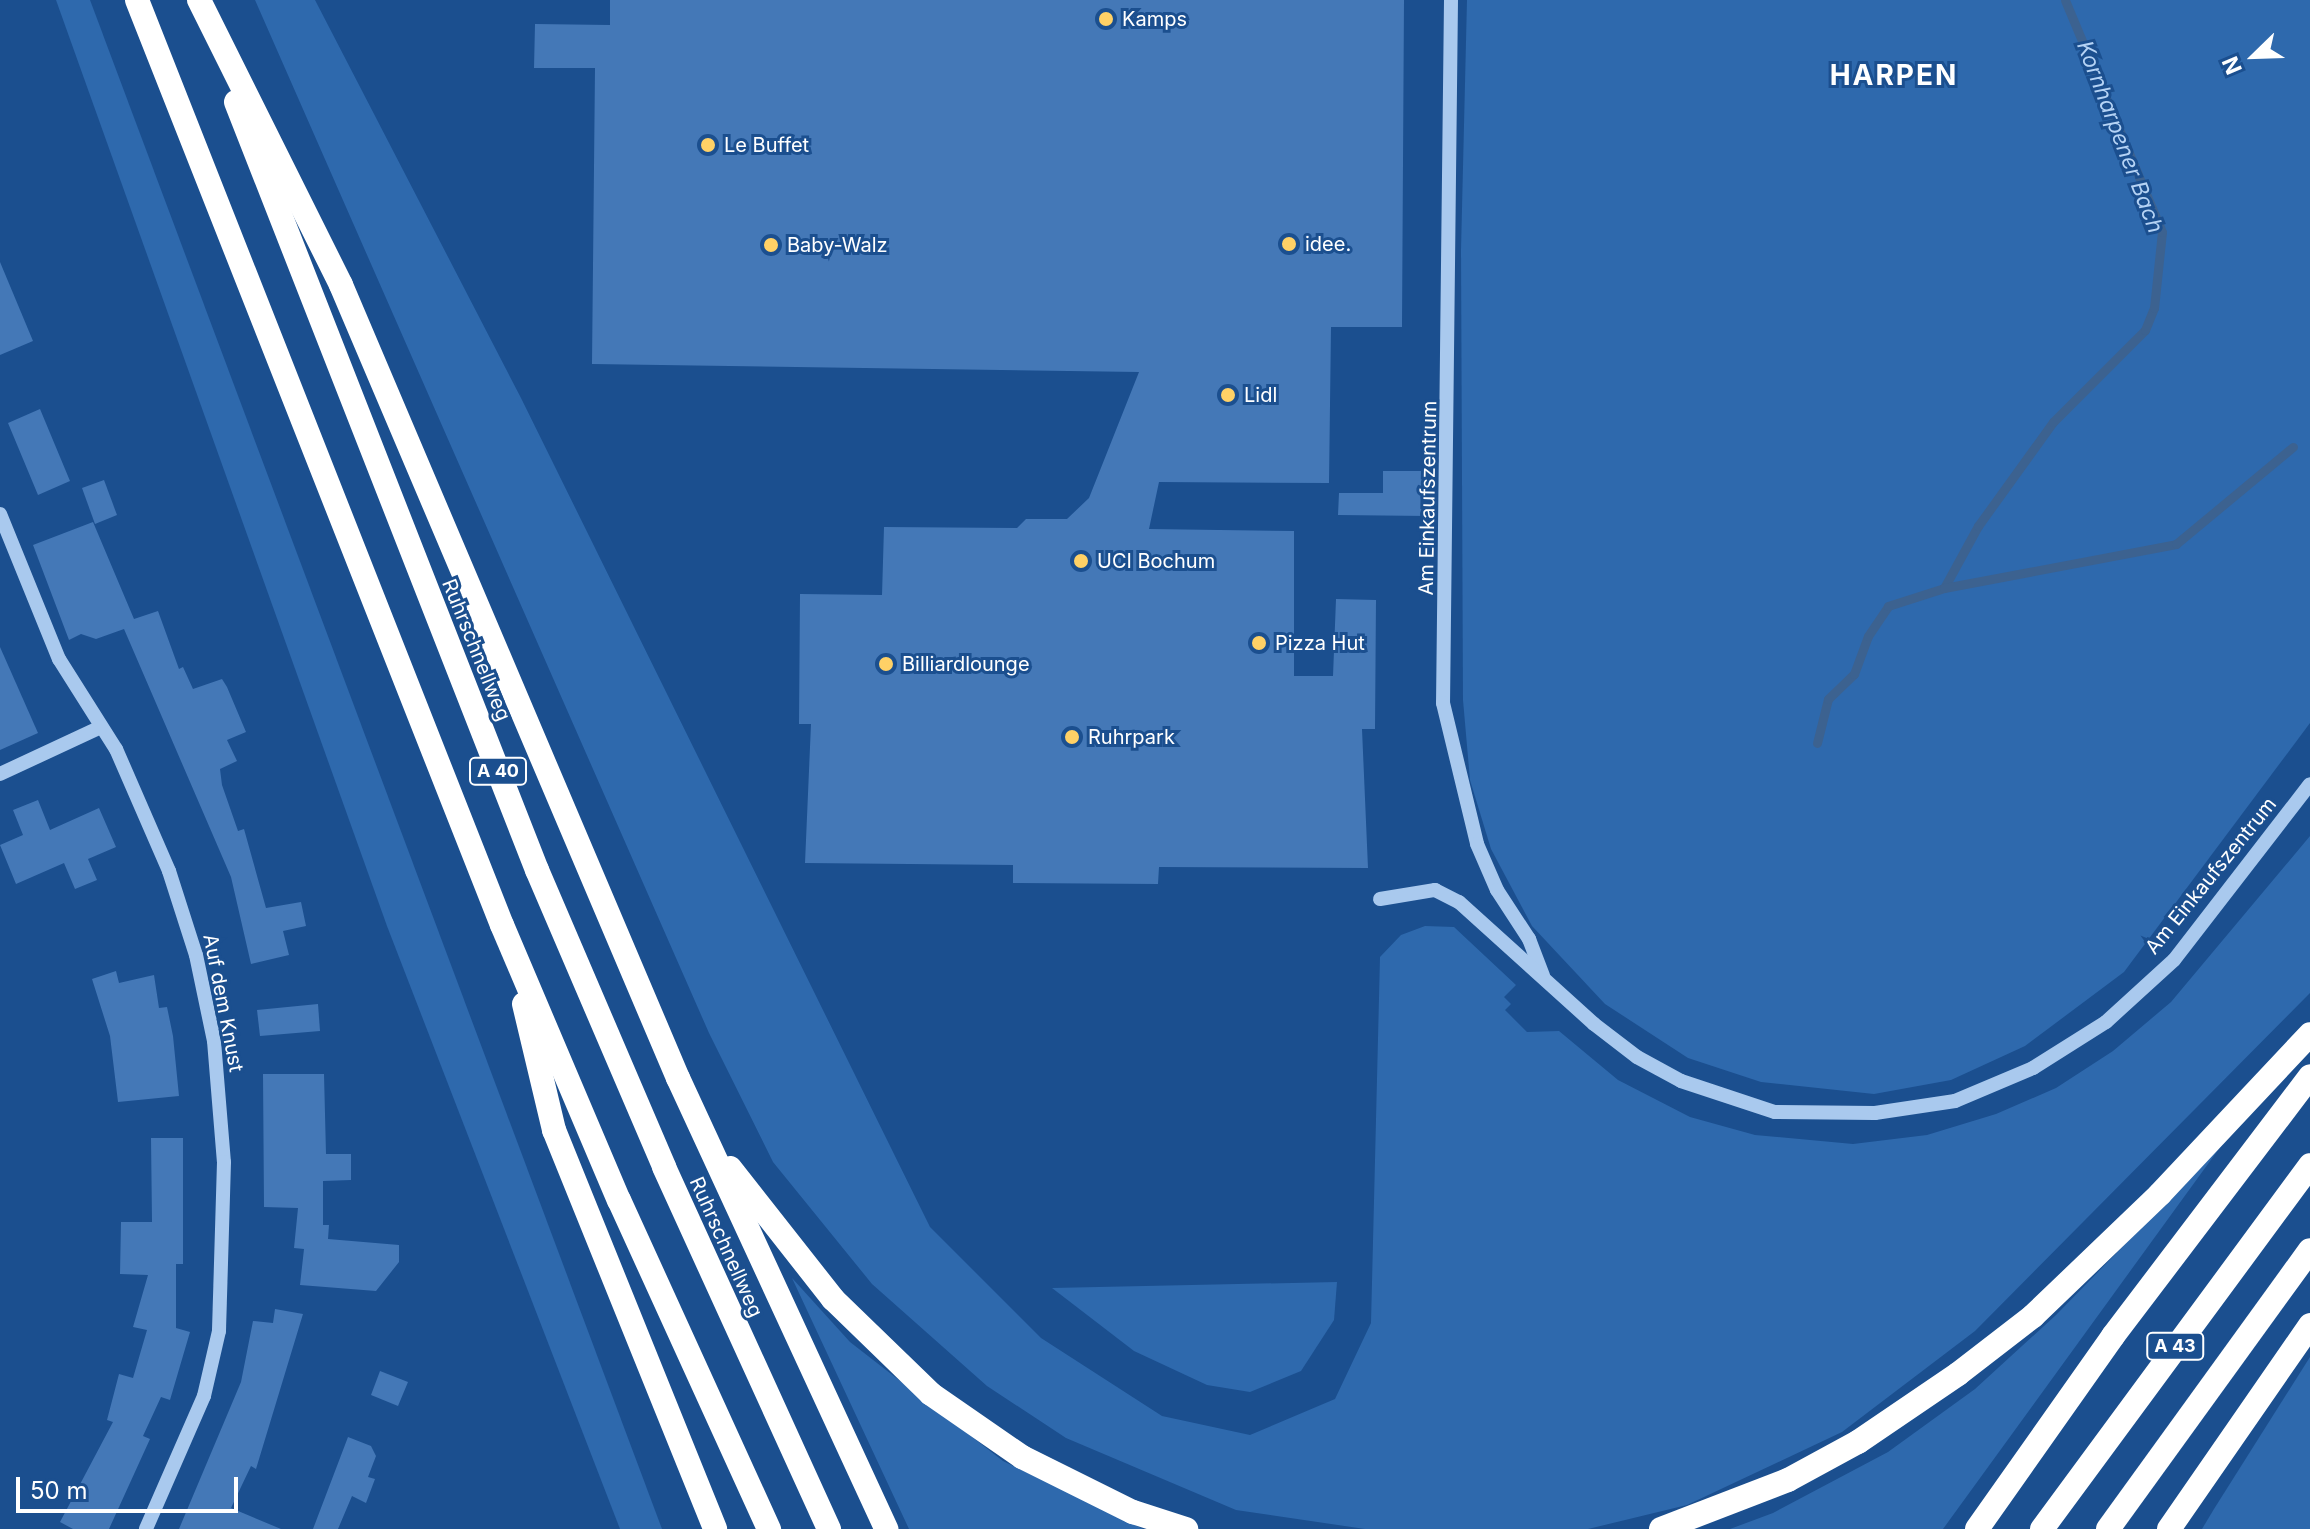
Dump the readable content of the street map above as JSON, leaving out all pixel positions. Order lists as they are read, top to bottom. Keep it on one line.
{"streets":{"highway":["Ruhrschnellweg","A 40","A 43"],"street":["Am Einkaufszentrum","Auf dem Knust"]},"districts":["HARPEN"],"water":["Kornharpener Bach"],"places":["Kamps","Le Buffet","idee.","Baby-Walz","Lidl","UCI Bochum","Pizza Hut","Billiardlounge","Ruhrpark"],"scale_bar":"50 m","north":"bottom left"}
